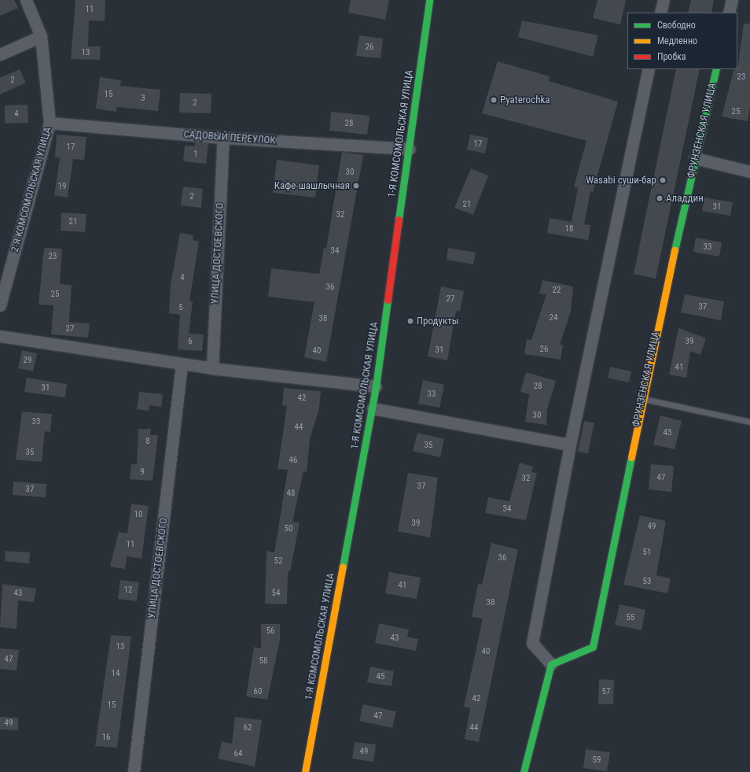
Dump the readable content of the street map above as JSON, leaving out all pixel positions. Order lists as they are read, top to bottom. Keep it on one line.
{"streets":{"main road":["ФРУНЗЕНСКАЯ УЛИЦА","1-Я КОМСОМОЛЬСКАЯ УЛИЦА"],"street":["САДОВЫЙ ПЕРЕУЛОК","2-Я КОМСОМОЛЬСКАЯ УЛИЦА","УЛИЦА ДОСТОЕВСКОГО"]},"crossings":[["1-Я КОМСОМОЛЬСКАЯ УЛИЦА","САДОВЫЙ ПЕРЕУЛОК"],["САДОВЫЙ ПЕРЕУЛОК","2-Я КОМСОМОЛЬСКАЯ УЛИЦА"],["САДОВЫЙ ПЕРЕУЛОК","УЛИЦА ДОСТОЕВСКОГО"]],"places":["Pyaterochka","Wasabi суши-бар","Кафе-шашлычная","Аладдин","Продукты"],"house_numbers":["11","26","13","23","2","15","3","2","25","4","28","17","17","1","30","19","2","21","31","32","21","18","33","34","23","4","36","22","25","27","37","5","24","38","27","6","39","26","31","40","29","41","28","31","33","42","30","33","44","43","8","35","35","46","9","47","32","37","37","48","34","10","39","49","50","11","51","36","52","53","41","12","43","54","38","55","56","43","13","40","47","58","14","45","60","57","42","15","47","49","62","44","16","49","64","59"],"legend":["Свободно","Медленно","Пробка"]}
